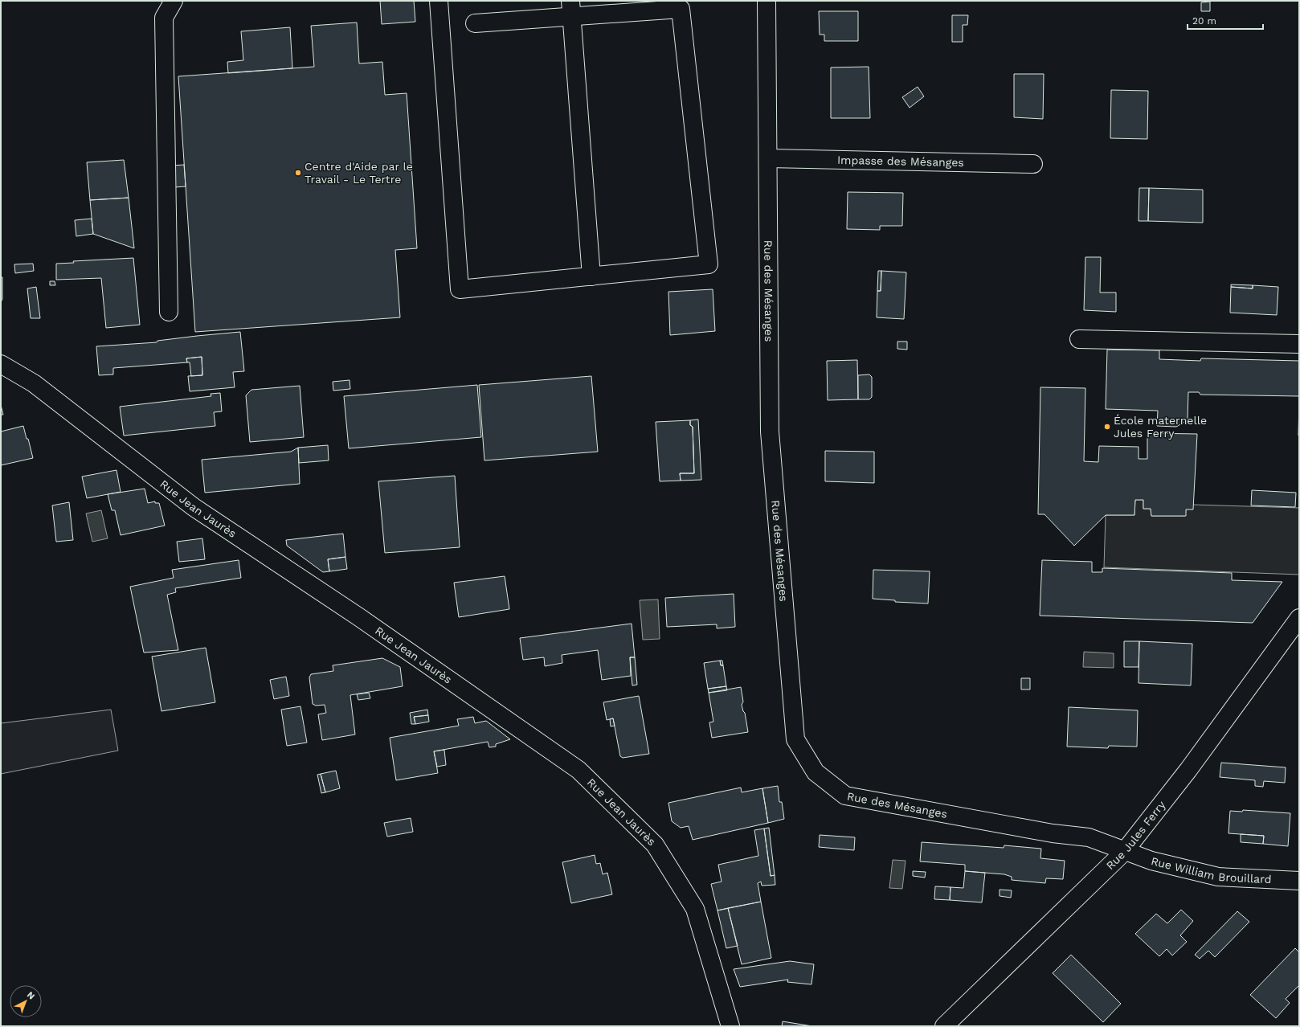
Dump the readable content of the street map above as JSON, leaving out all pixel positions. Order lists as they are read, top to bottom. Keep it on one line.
{"streets":{"street":["Impasse des Mésanges","Rue des Mésanges","Rue Jean Jaurès","Rue Jules Ferry","Rue William Brouillard"]},"crossings":[["Impasse des Mésanges","Rue des Mésanges"],["Rue des Mésanges","Rue Jules Ferry"],["Rue des Mésanges","Rue William Brouillard"],["Rue Jules Ferry","Rue William Brouillard"]],"places":["Centre d'Aide par le Travail - Le Tertre","École maternelle Jules Ferry"],"scale_bar":"20 m","north":"top right"}
